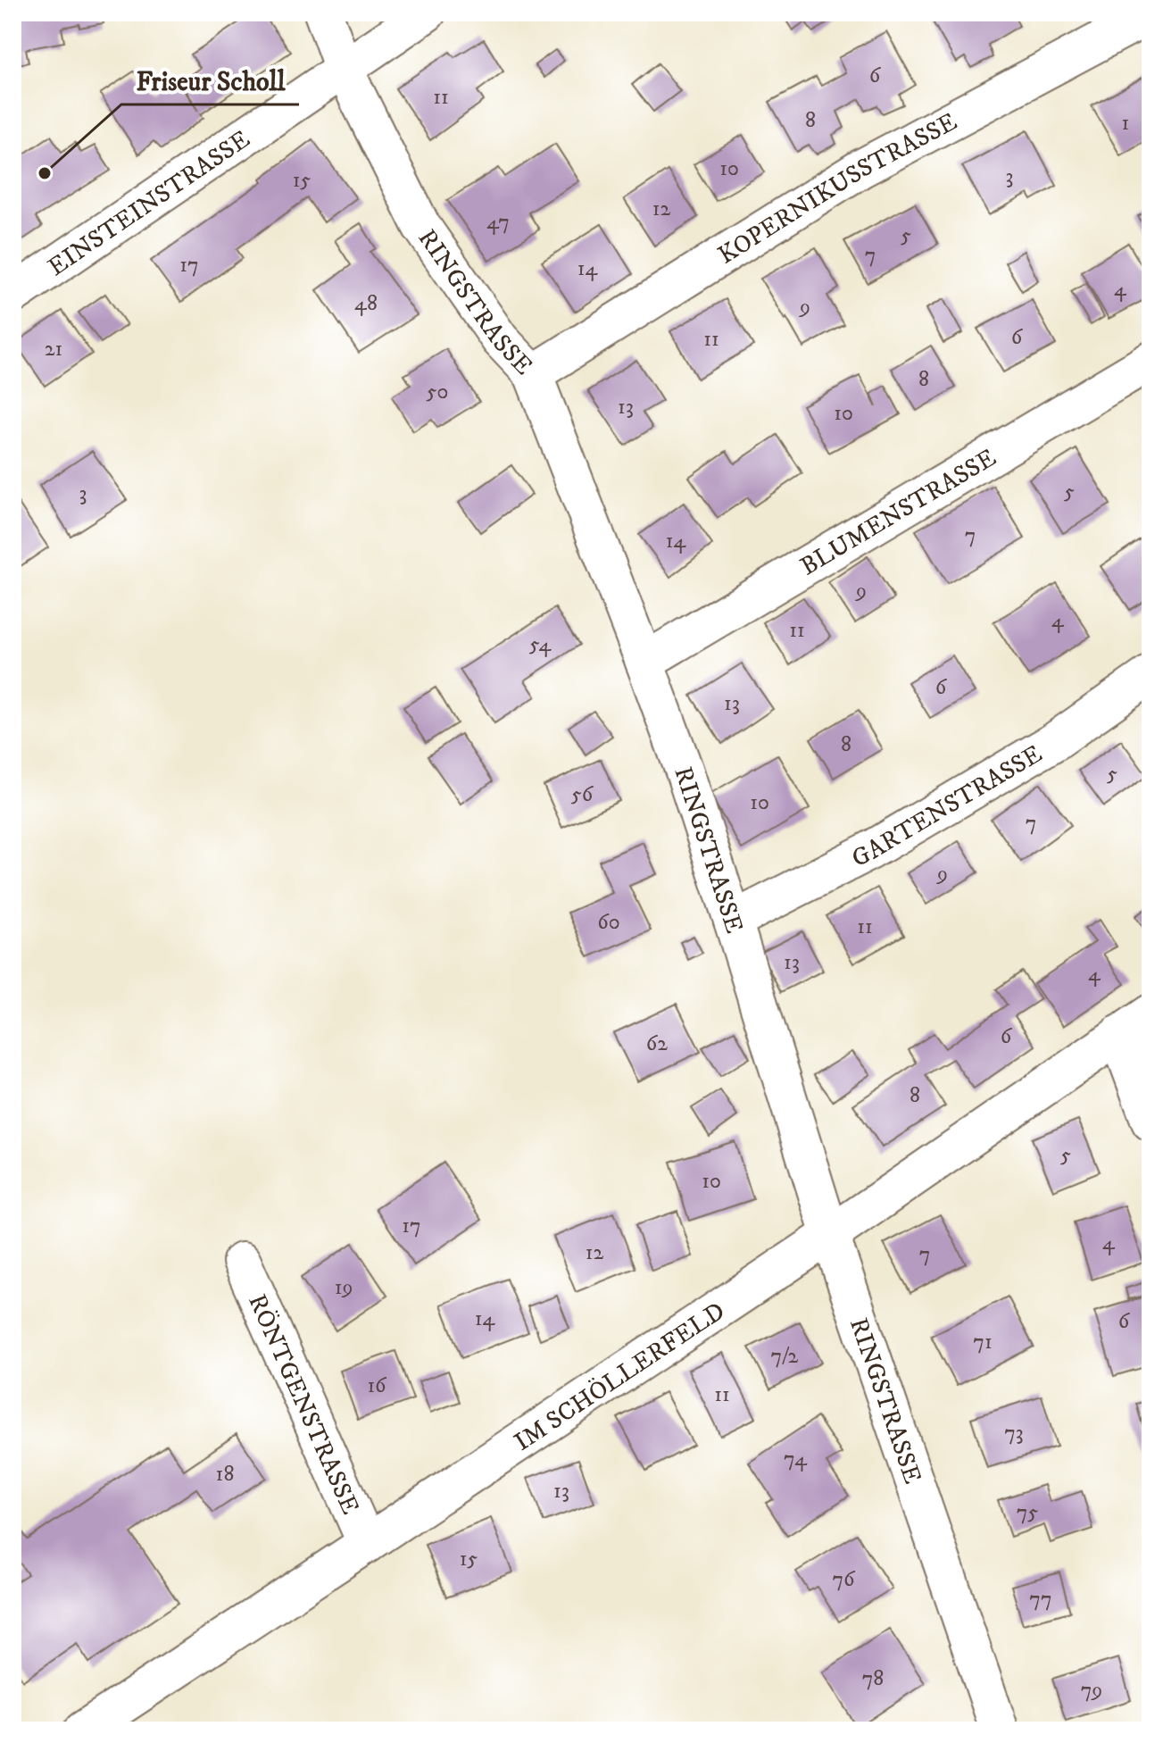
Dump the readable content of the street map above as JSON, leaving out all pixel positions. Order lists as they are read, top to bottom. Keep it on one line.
{"streets":{"street":["KOPERNIKUSSTRASSE","EINSTEINSTRASSE","RINGSTRASSE","BLUMENSTRASSE","GARTENSTRASSE","IM SCHÖLLERFELD","RÖNTGENSTRASSE"]},"crossings":[["KOPERNIKUSSTRASSE","RINGSTRASSE"],["EINSTEINSTRASSE","RINGSTRASSE"],["RINGSTRASSE","BLUMENSTRASSE"],["RINGSTRASSE","GARTENSTRASSE"],["RINGSTRASSE","IM SCHÖLLERFELD"],["IM SCHÖLLERFELD","RÖNTGENSTRASSE"]],"places":["Friseur Scholl"],"house_numbers":["6","11","8","1","10","3","15","12","47","5","7","17","14","4","48","9","6","11","21","8","50","13","10","5","3","7","14","9","4","11","54","6","13","8","5","56","10","7","9","60","11","13","4","6","62","8","5","10","17","4","12","7","19","14","6","71","7/2","16","11","73","74","18","13","75","15","76","77","78","79"]}
